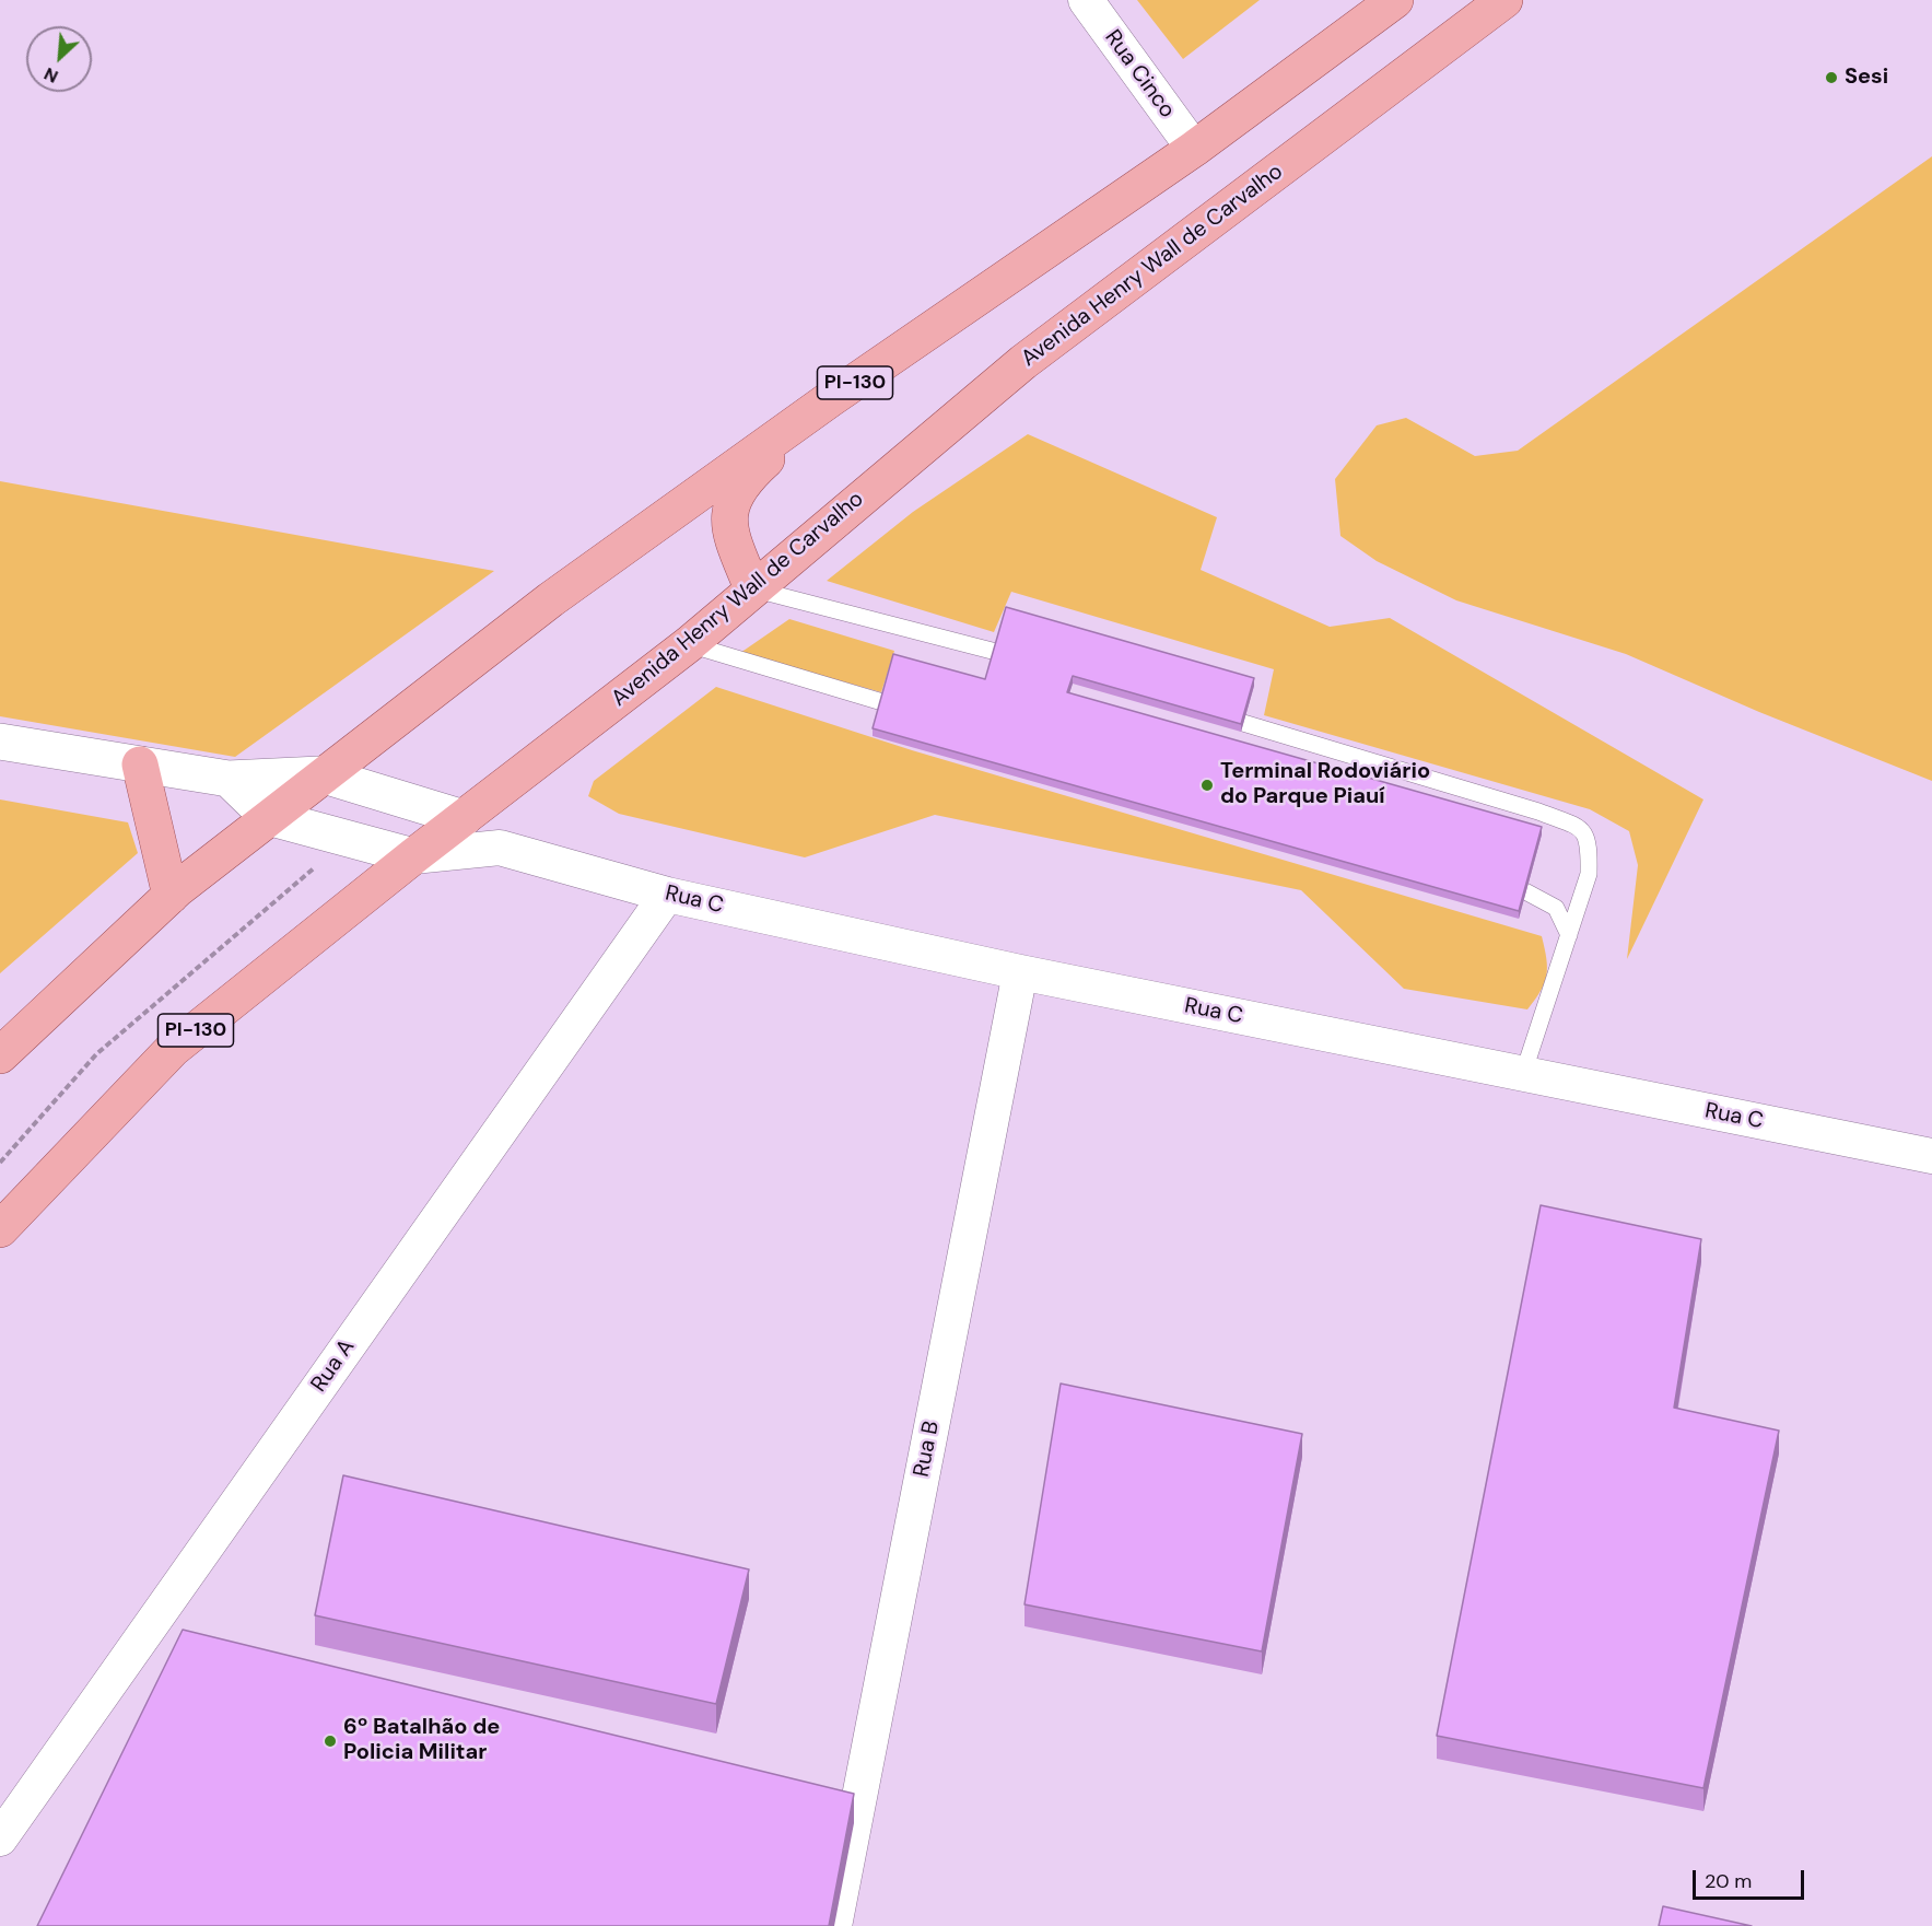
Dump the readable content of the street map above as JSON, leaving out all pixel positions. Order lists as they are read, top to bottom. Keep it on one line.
{"streets":{"main road":["Avenida Henry Wall de Carvalho","PI-130"],"street":["Rua Cinco","Rua C","Rua A","Rua B"]},"crossings":[["Rua Cinco","PI-130"],["Avenida Henry Wall de Carvalho","Rua C"],["Rua C","Rua A"],["Rua C","Rua B"]],"places":["Sesi","Terminal Rodoviário do Parque Piauí","6º Batalhão de Policia Militar"],"scale_bar":"20 m","north":"bottom left"}
